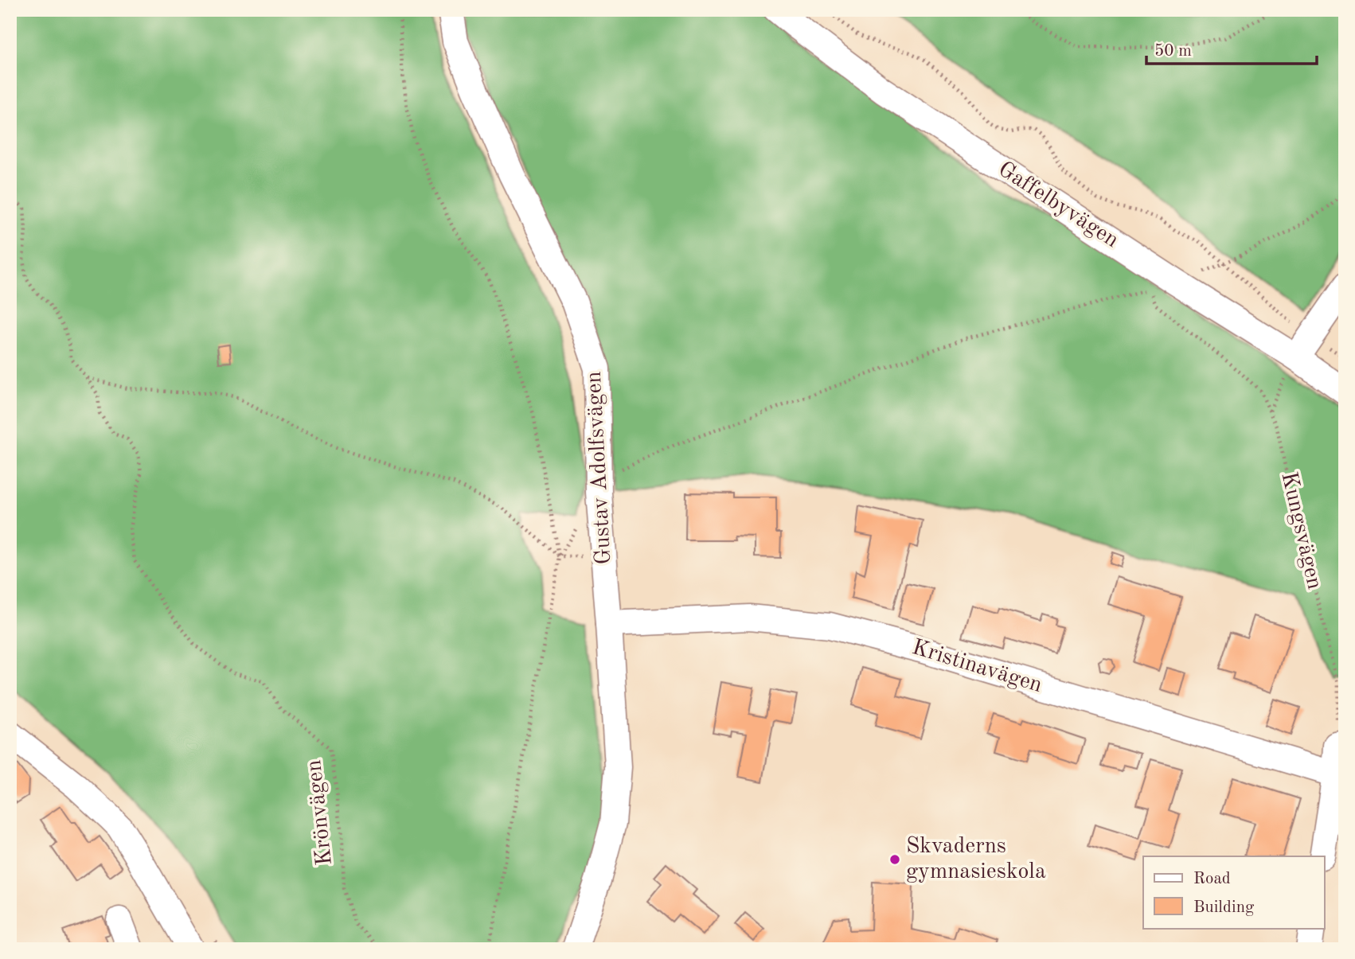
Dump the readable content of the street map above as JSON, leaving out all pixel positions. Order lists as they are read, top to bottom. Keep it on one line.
{"streets":{"street":["Gaffelbyvägen","Gustav Adolfsvägen","Kristinavägen"],"path":["Kungsvägen","Krönvägen"]},"crossings":[["Gustav Adolfsvägen","Kungsvägen"],["Gustav Adolfsvägen","Kristinavägen"]],"places":["Skvaderns gymnasieskola"],"legend":["Road","Building"],"scale_bar":"50 m"}
